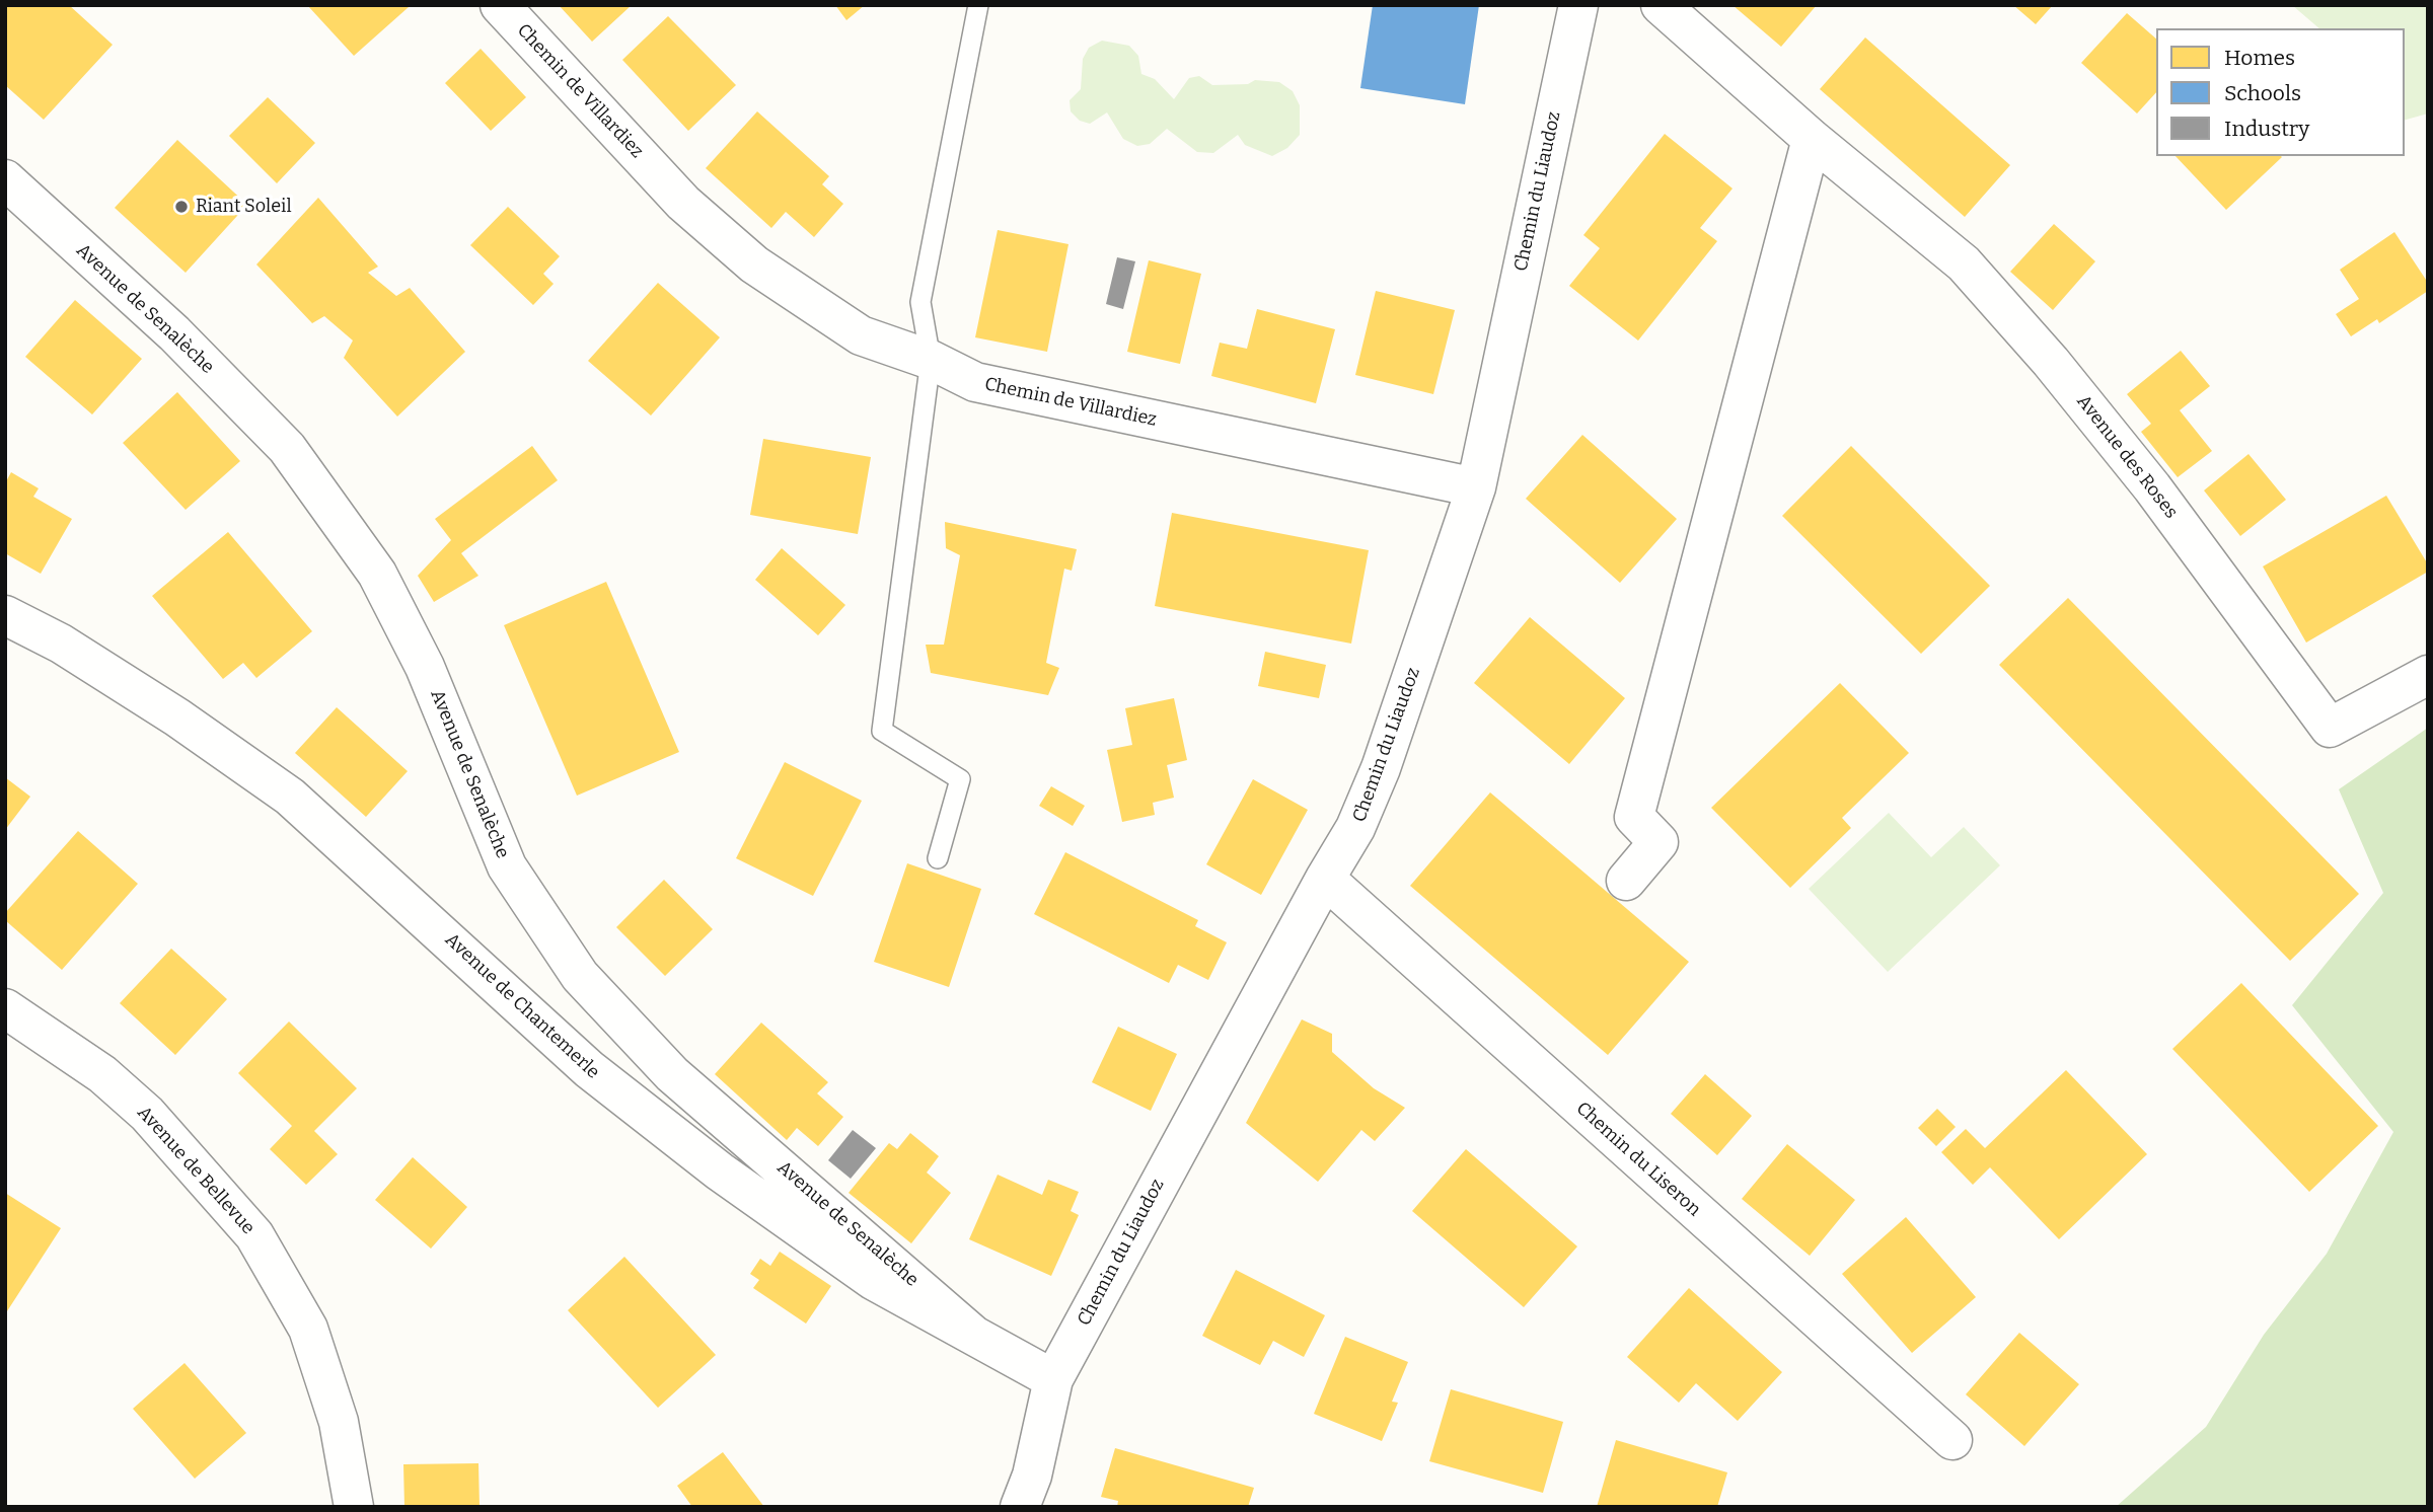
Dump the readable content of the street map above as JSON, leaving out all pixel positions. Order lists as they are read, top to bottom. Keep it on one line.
{"streets":{"street":["Chemin de Villardiez","Chemin du Liaudoz","Avenue de Senalèche","Avenue des Roses","Avenue de Chantemerle","Chemin du Liseron","Avenue de Bellevue"]},"crossings":[["Chemin de Villardiez","Chemin du Liaudoz"],["Chemin du Liaudoz","Avenue de Chantemerle"],["Chemin du Liaudoz","Chemin du Liseron"],["Avenue de Senalèche","Avenue de Chantemerle"]],"places":["Riant Soleil"],"legend":["Homes","Schools","Industry"]}
